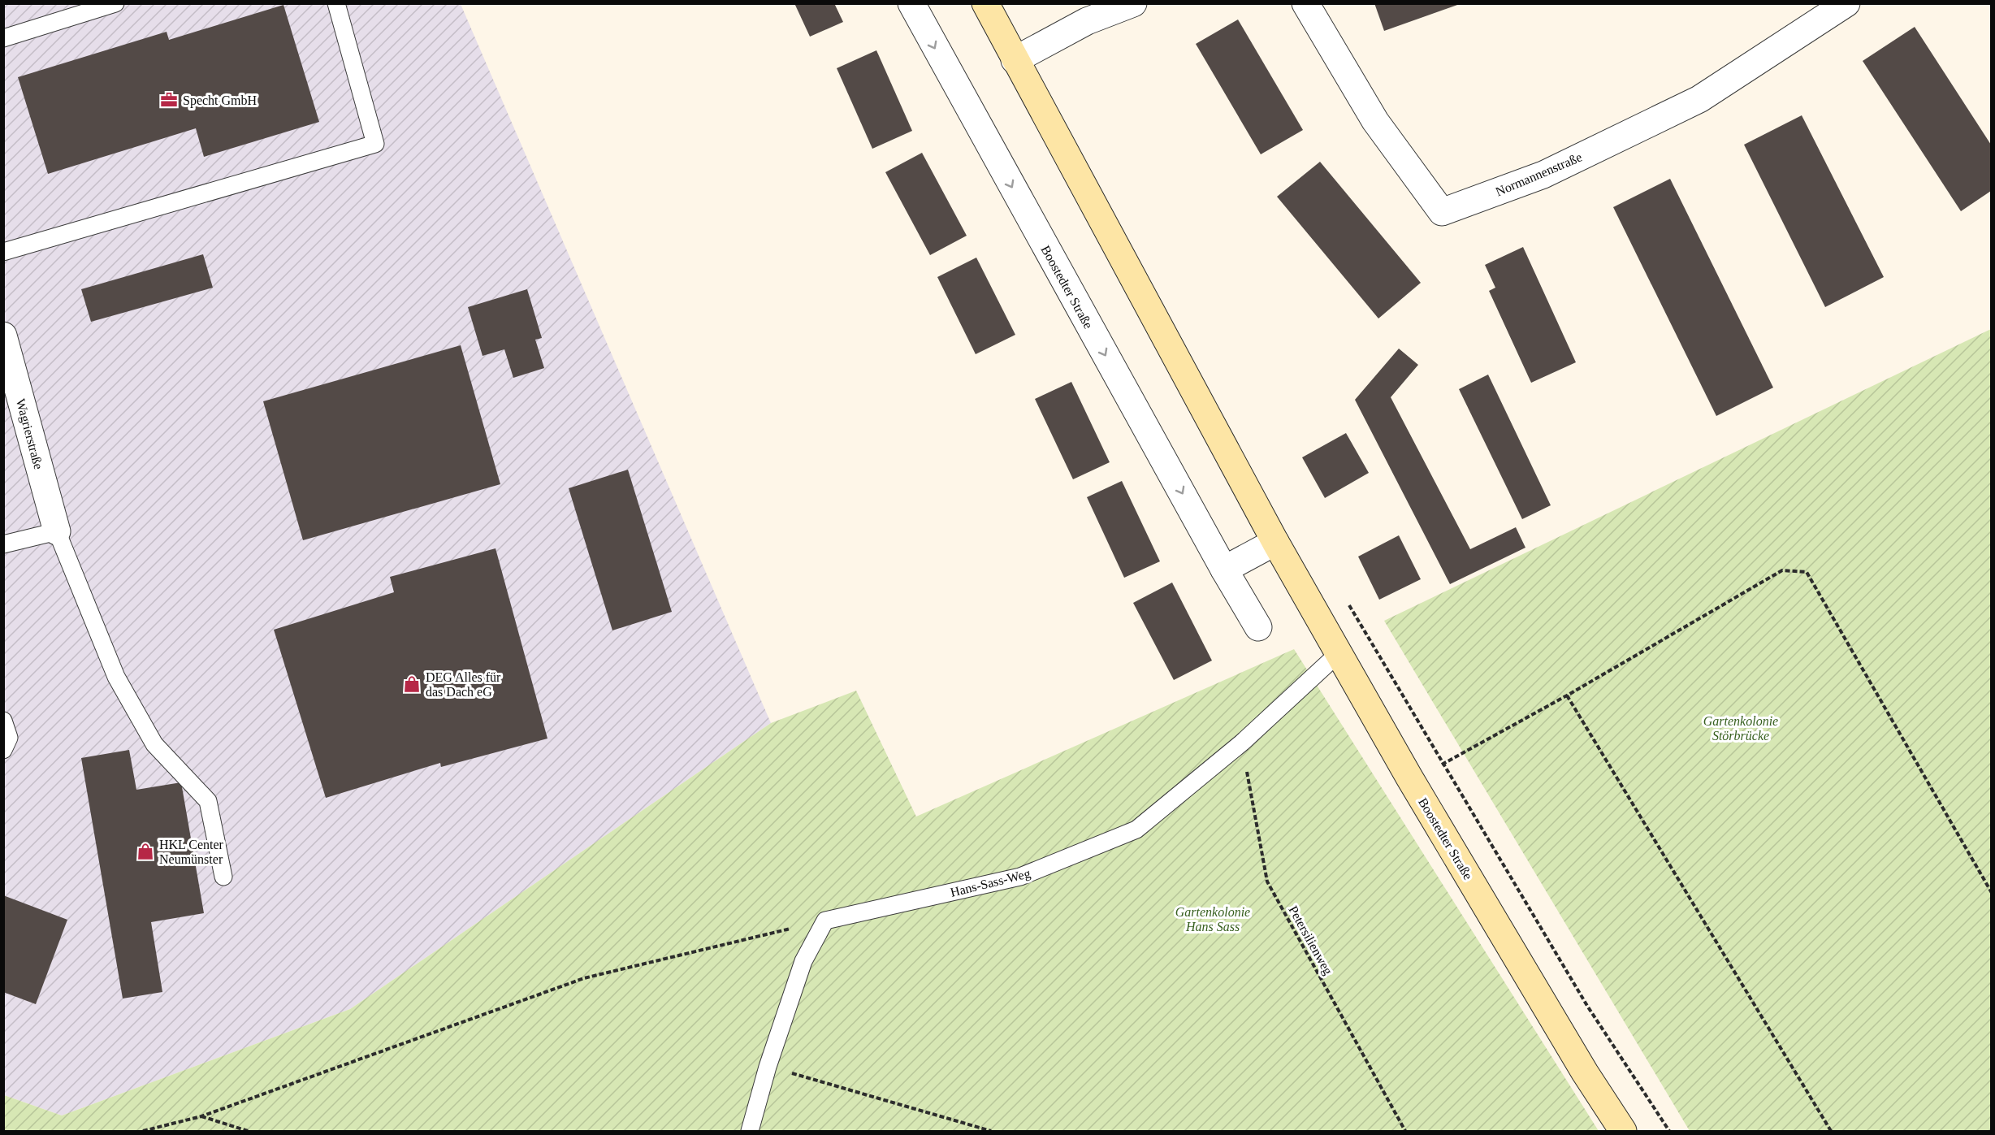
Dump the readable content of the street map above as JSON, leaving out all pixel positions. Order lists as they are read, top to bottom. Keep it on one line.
{"streets":{"street":["Normannenstraße","Boostedter Straße","Wagrierstraße"],"lane":["Hans-Sass-Weg"],"path":["Petersilienweg"]},"crossings":[["Boostedter Straße","Hans-Sass-Weg"],["Hans-Sass-Weg","Petersilienweg"]],"parks":["Gartenkolonie Störbrücke","Gartenkolonie Hans Sass"],"places":{"office":["Specht GmbH"],"shop":["DEG Alles für das Dach eG","HKL Center Neumünster"]}}
